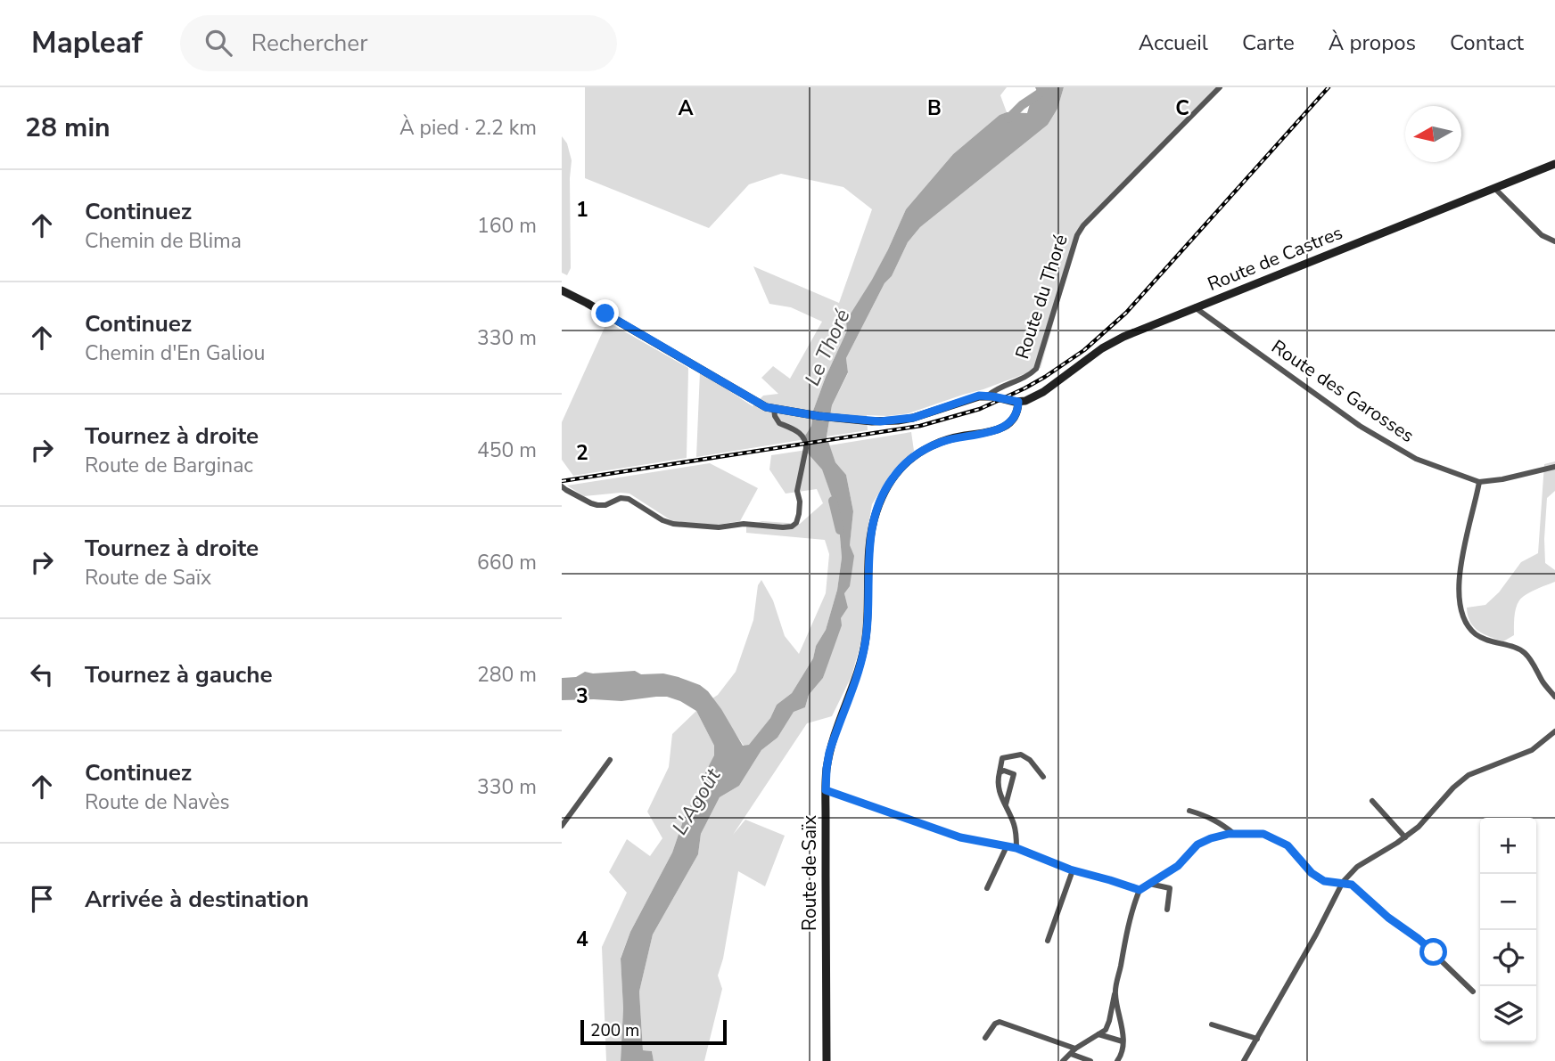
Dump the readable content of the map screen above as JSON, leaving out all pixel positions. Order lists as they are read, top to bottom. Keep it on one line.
{"streets":{"main road":["Route de Castres","Route de Saïx"],"street":["Route du Thoré","Route des Garosses"]},"crossings":[["Route de Castres","Route des Garosses"],["Route de Castres","Route de Saïx"]],"water":["Le Thoré","L'Agoût"],"scale_bar":"200 m","north":"left","page":{"header":"Mapleaf","search":"Rechercher","nav":["Accueil","Carte","À propos","Contact"],"heading":["28 min","À pied · 2.2 km"],"list":[["Continuez","Chemin de Blima","160 m"],["Continuez","Chemin d'En Galiou","330 m"],["Tournez à droite","Route de Barginac","450 m"],["Tournez à droite","Route de Saïx","660 m"],["Tournez à gauche","280 m"],["Continuez","Route de Navès","330 m"],"Arrivée à destination"],"map_buttons":["+","−"],"scale":"200 m"},"grid":{"columns":["A","B","C"],"rows":["1","2","3","4"]}}
